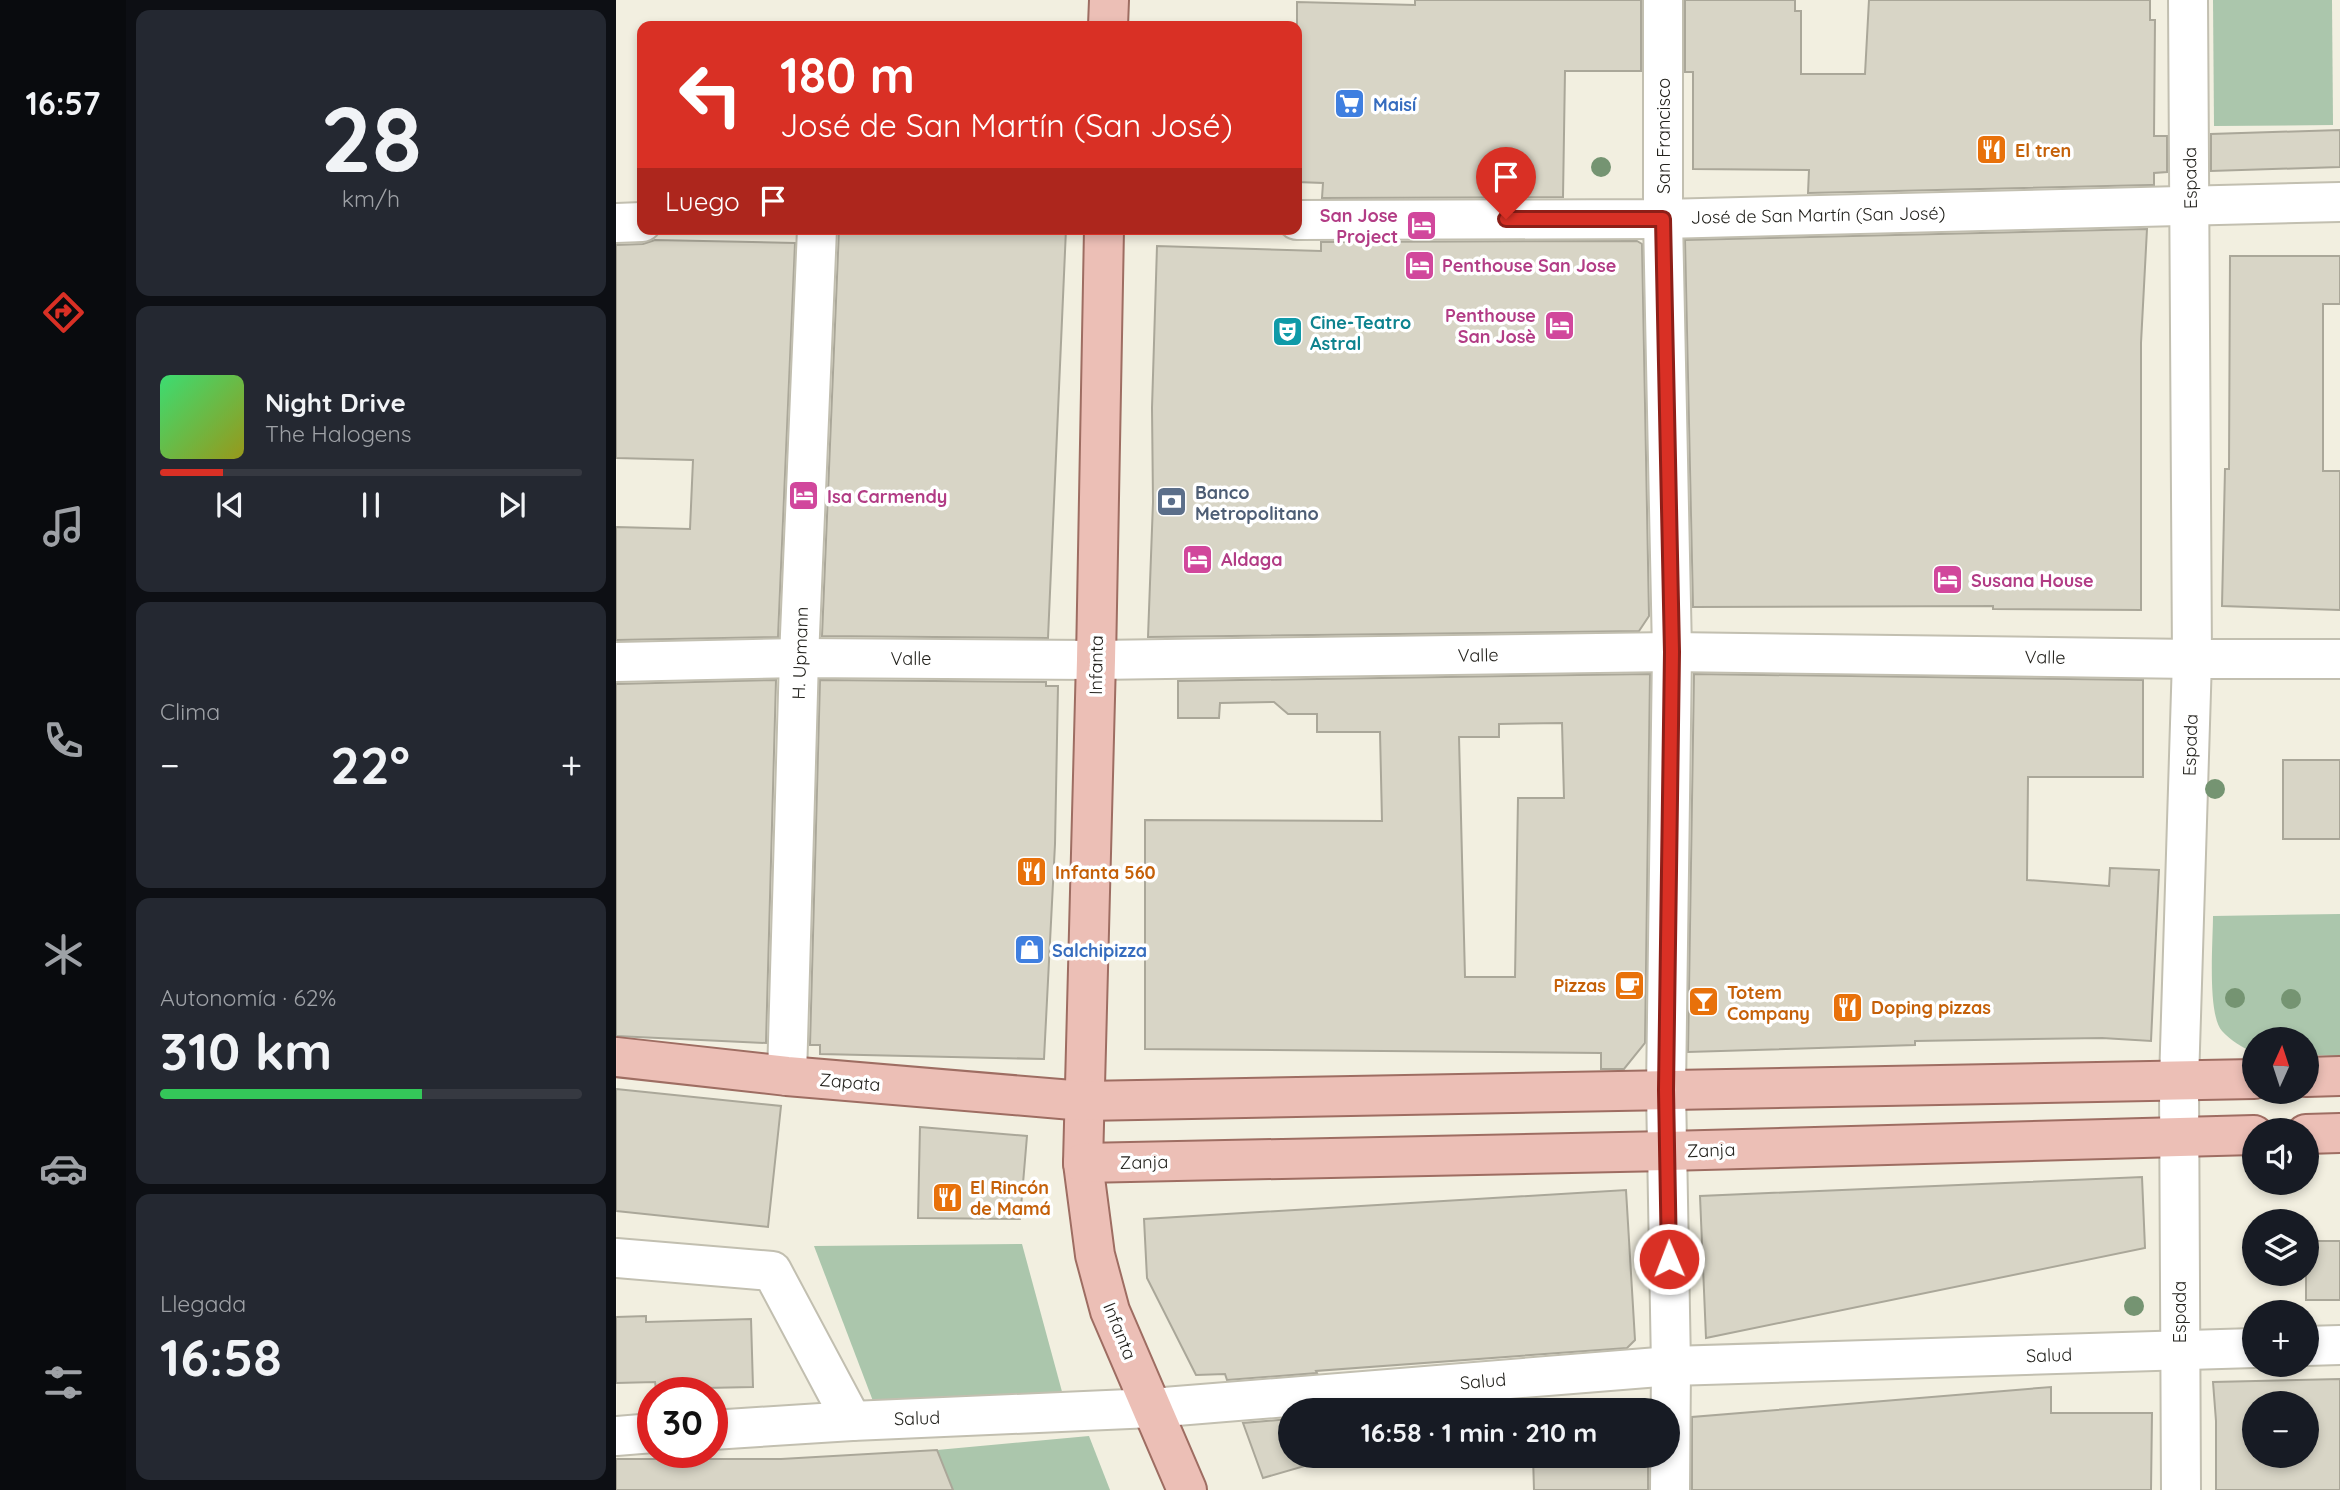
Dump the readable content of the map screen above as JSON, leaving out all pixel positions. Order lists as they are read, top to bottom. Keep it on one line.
{"streets":{"main road":["Infanta","Zapata","Zanja"],"street":["San Francisco","Espada","José de San Martín (San José)","H. Upmann","Valle","Salud"]},"crossings":[["San Francisco","José de San Martín (San José)"],["San Francisco","Valle"],["San Francisco","Zanja"],["San Francisco","Salud"],["Espada","José de San Martín (San José)"],["Espada","Valle"],["Espada","Zanja"],["Espada","Salud"],["H. Upmann","Valle"],["H. Upmann","Zapata"],["Valle","Infanta"],["Infanta","Zapata"],["Infanta","Zanja"],["Infanta","Salud"]],"places":{"supermarket":["Maisí"],"restaurant":["El tren","Infanta 560","Doping pizzas","El Rincón de Mamá"],"hotel":["San Jose Project","Penthouse San Jose","Penthouse San Josè","Isa Carmendy","Aldaga","Susana House"],"theatre":["Cine-Teatro Astral"],"bank":["Banco Metropolitano"],"shop":["Salchipizza"],"cafe":["Pizzas"],"bar":["Totem Company"]},"north":"top","page":{"tabs":"16:57","tile":[["28","km/h"],"Clima",["Autonomía · 62%","310 km"],["Llegada","16:58"]],"turn":["180 m","José de San Martín (San José)"],"then":"Luego","song":["Night Drive","The Halogens"],"heat":["−","22°","+"],"map_buttons":["+","−"],"limit":"30","trip":"16:58 · 1 min · 210 m"}}
